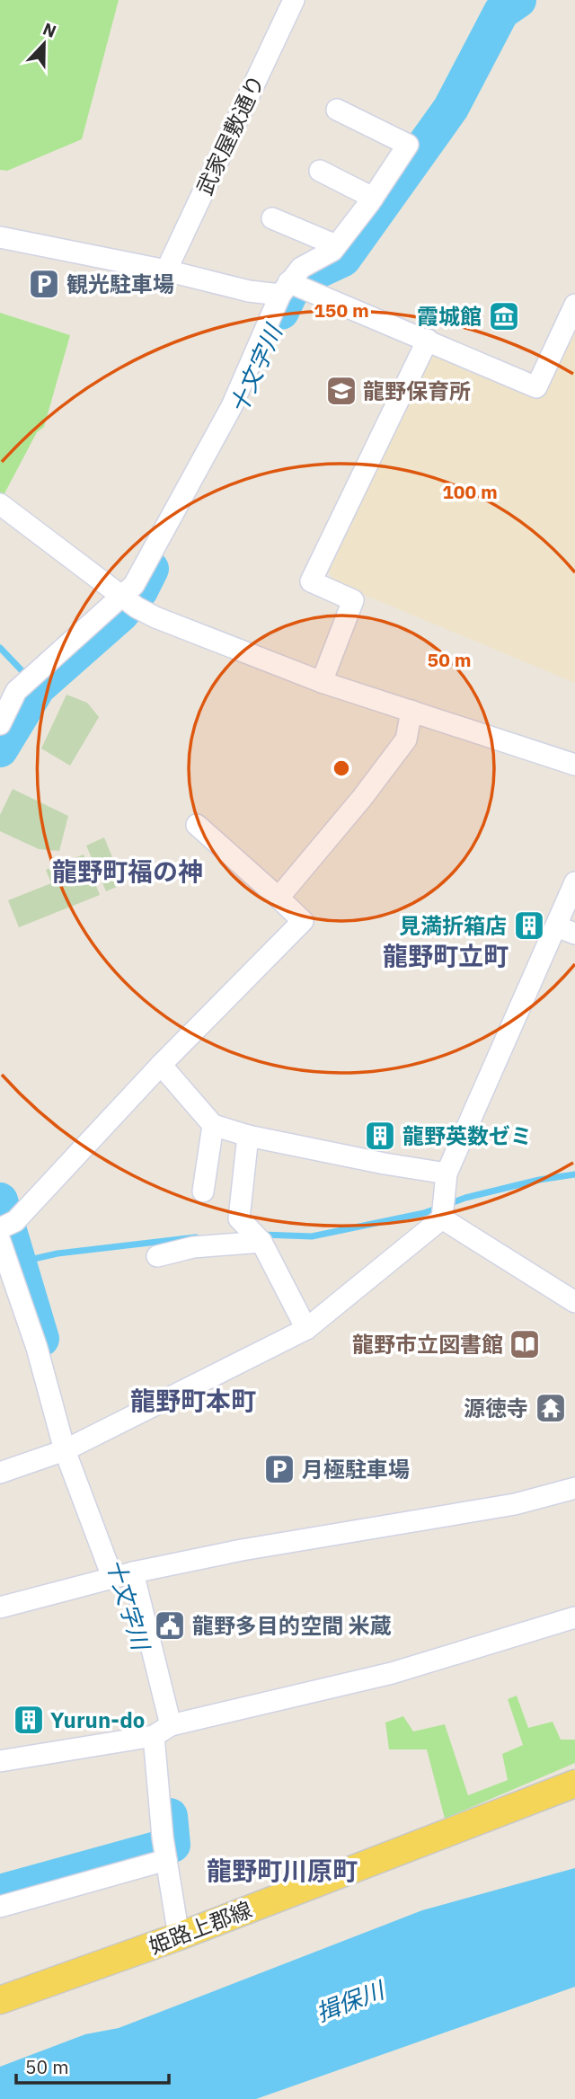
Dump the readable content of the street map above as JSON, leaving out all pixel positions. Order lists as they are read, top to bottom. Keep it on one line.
{"streets":{"main road":["姫路上郡線"],"street":["武家屋敷通り"]},"districts":["龍野町福の神","龍野町立町","龍野町本町","龍野町川原町"],"water":["十文字川","揖保川"],"places":{"parking":["観光駐車場","月極駐車場"],"museum":["霞城館"],"school or university":["龍野保育所"],"building":["見満折箱店","龍野英数ゼミ","Yurun-do"],"library":["龍野市立図書館"],"temple":["源徳寺"],"public building":["龍野多目的空間 米蔵"]},"scale_bar":"50 m","north":"top","rings":["150 m","100 m","50 m"]}
